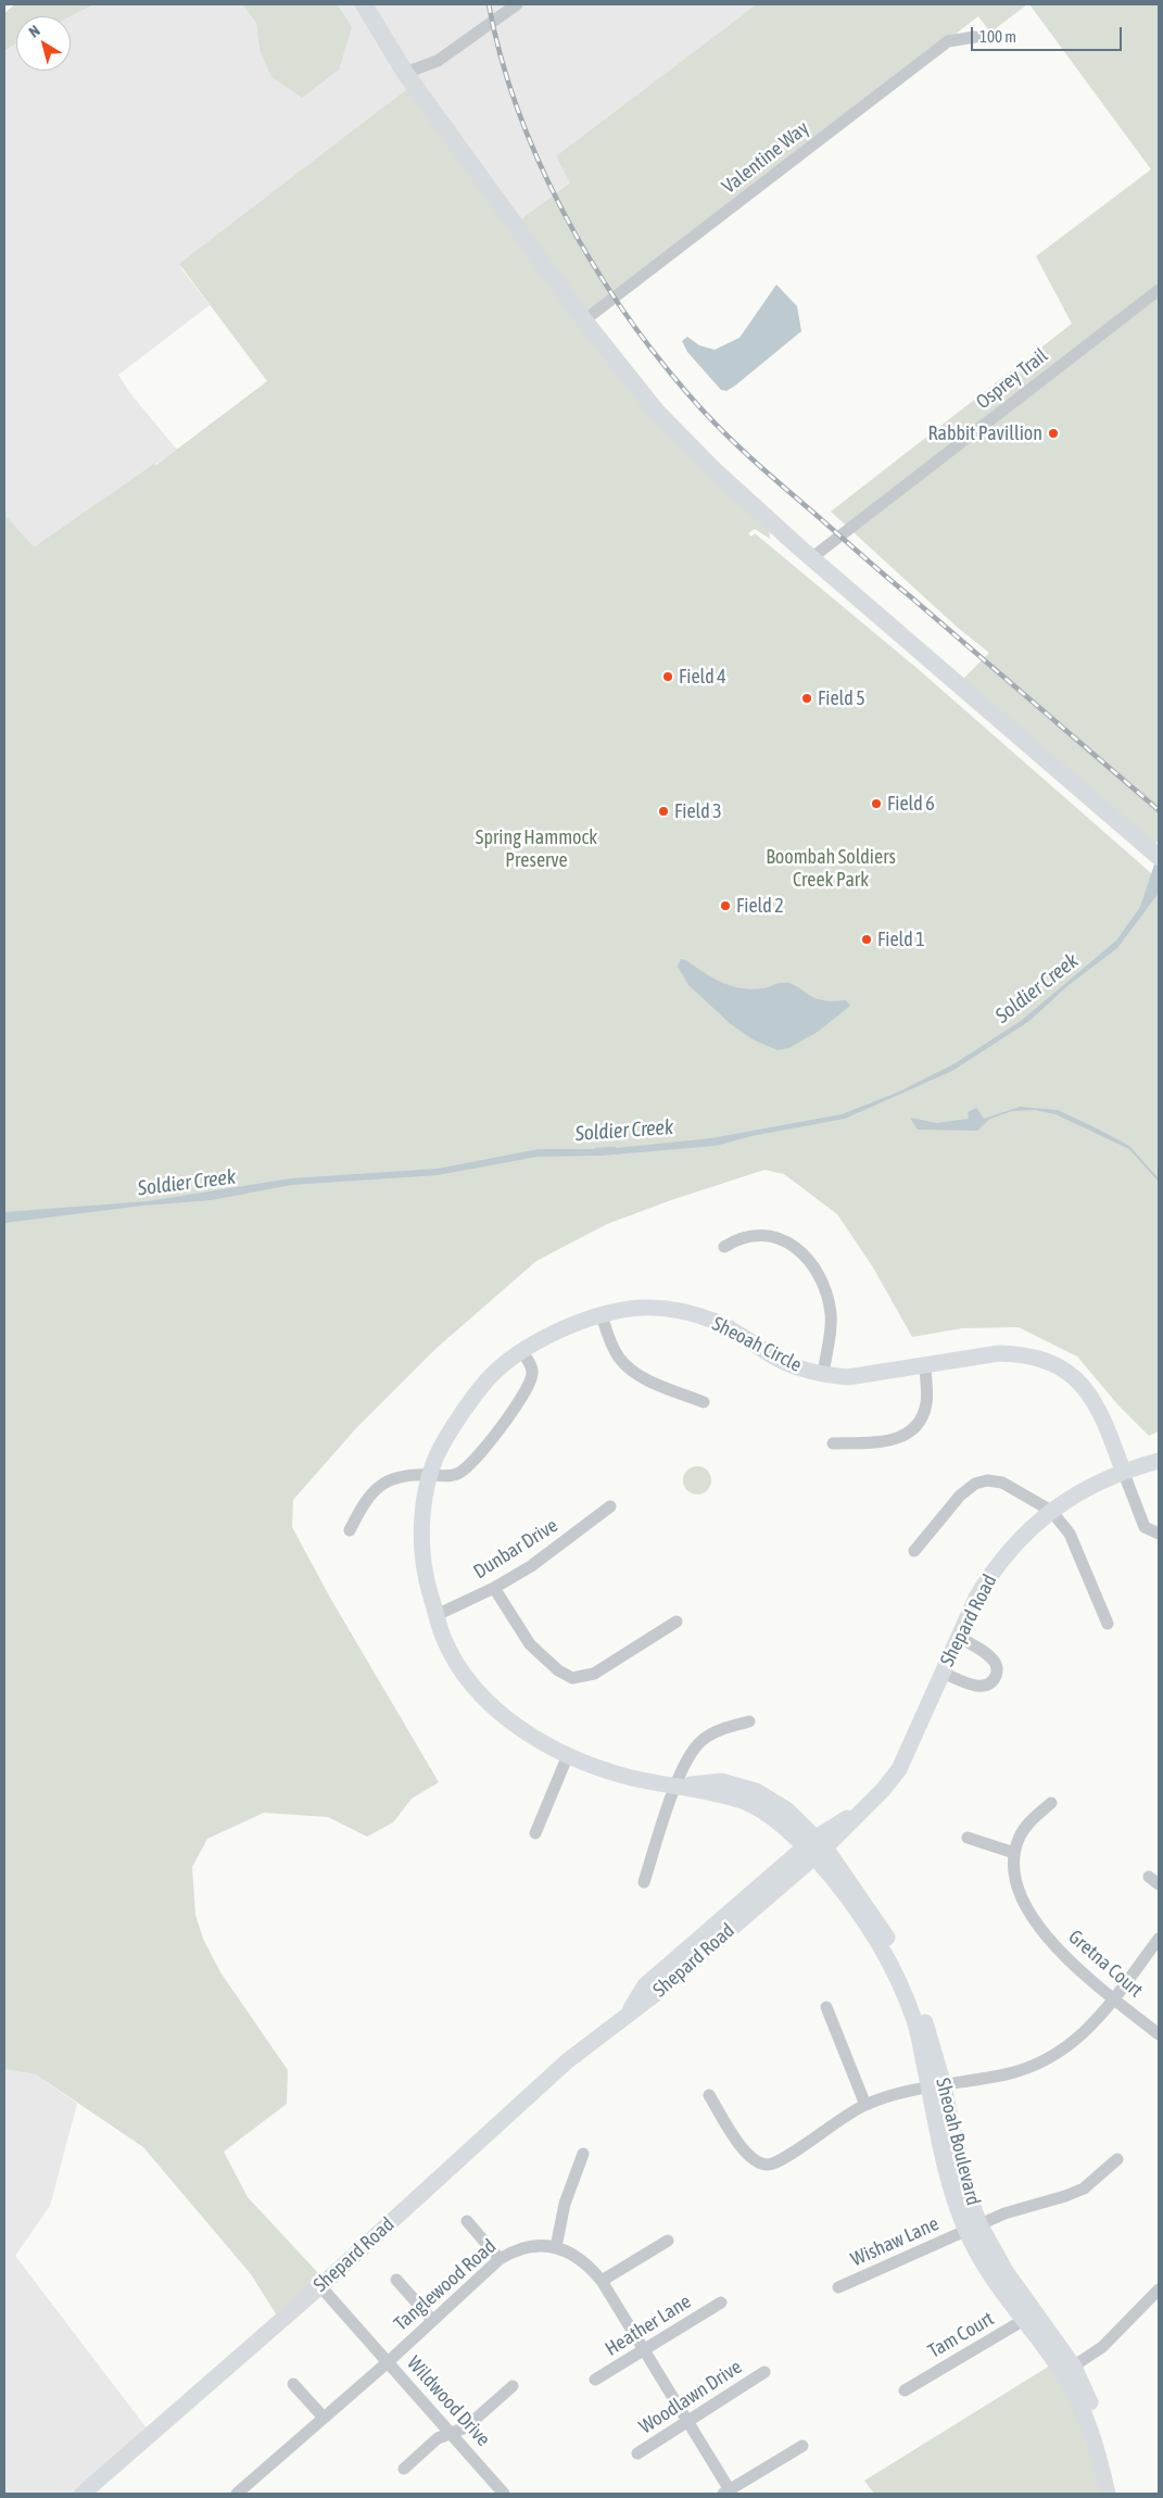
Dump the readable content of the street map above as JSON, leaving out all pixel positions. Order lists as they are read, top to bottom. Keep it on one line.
{"streets":{"street":["Valentine Way","Osprey Trail","Sheoah Circle","Dunbar Drive","Shepard Road","Gretna Court","Sheoah Boulevard","Wishaw Lane","Tanglewood Road","Heather Lane","Tam Court","Woodlawn Drive","Wildwood Drive"]},"crossings":[["Sheoah Circle","Dunbar Drive"],["Sheoah Circle","Shepard Road"],["Sheoah Circle","Sheoah Boulevard"],["Shepard Road","Sheoah Boulevard"],["Shepard Road","Wildwood Drive"],["Sheoah Boulevard","Wishaw Lane"],["Sheoah Boulevard","Tam Court"],["Tanglewood Road","Heather Lane"],["Tanglewood Road","Woodlawn Drive"],["Tanglewood Road","Wildwood Drive"]],"water":["Soldier Creek"],"parks":["Spring Hammock Preserve","Boombah Soldiers Creek Park"],"places":["Rabbit Pavillion","Field 4","Field 5","Field 6","Field 3","Field 2","Field 1"],"scale_bar":"100 m","north":"top left"}
